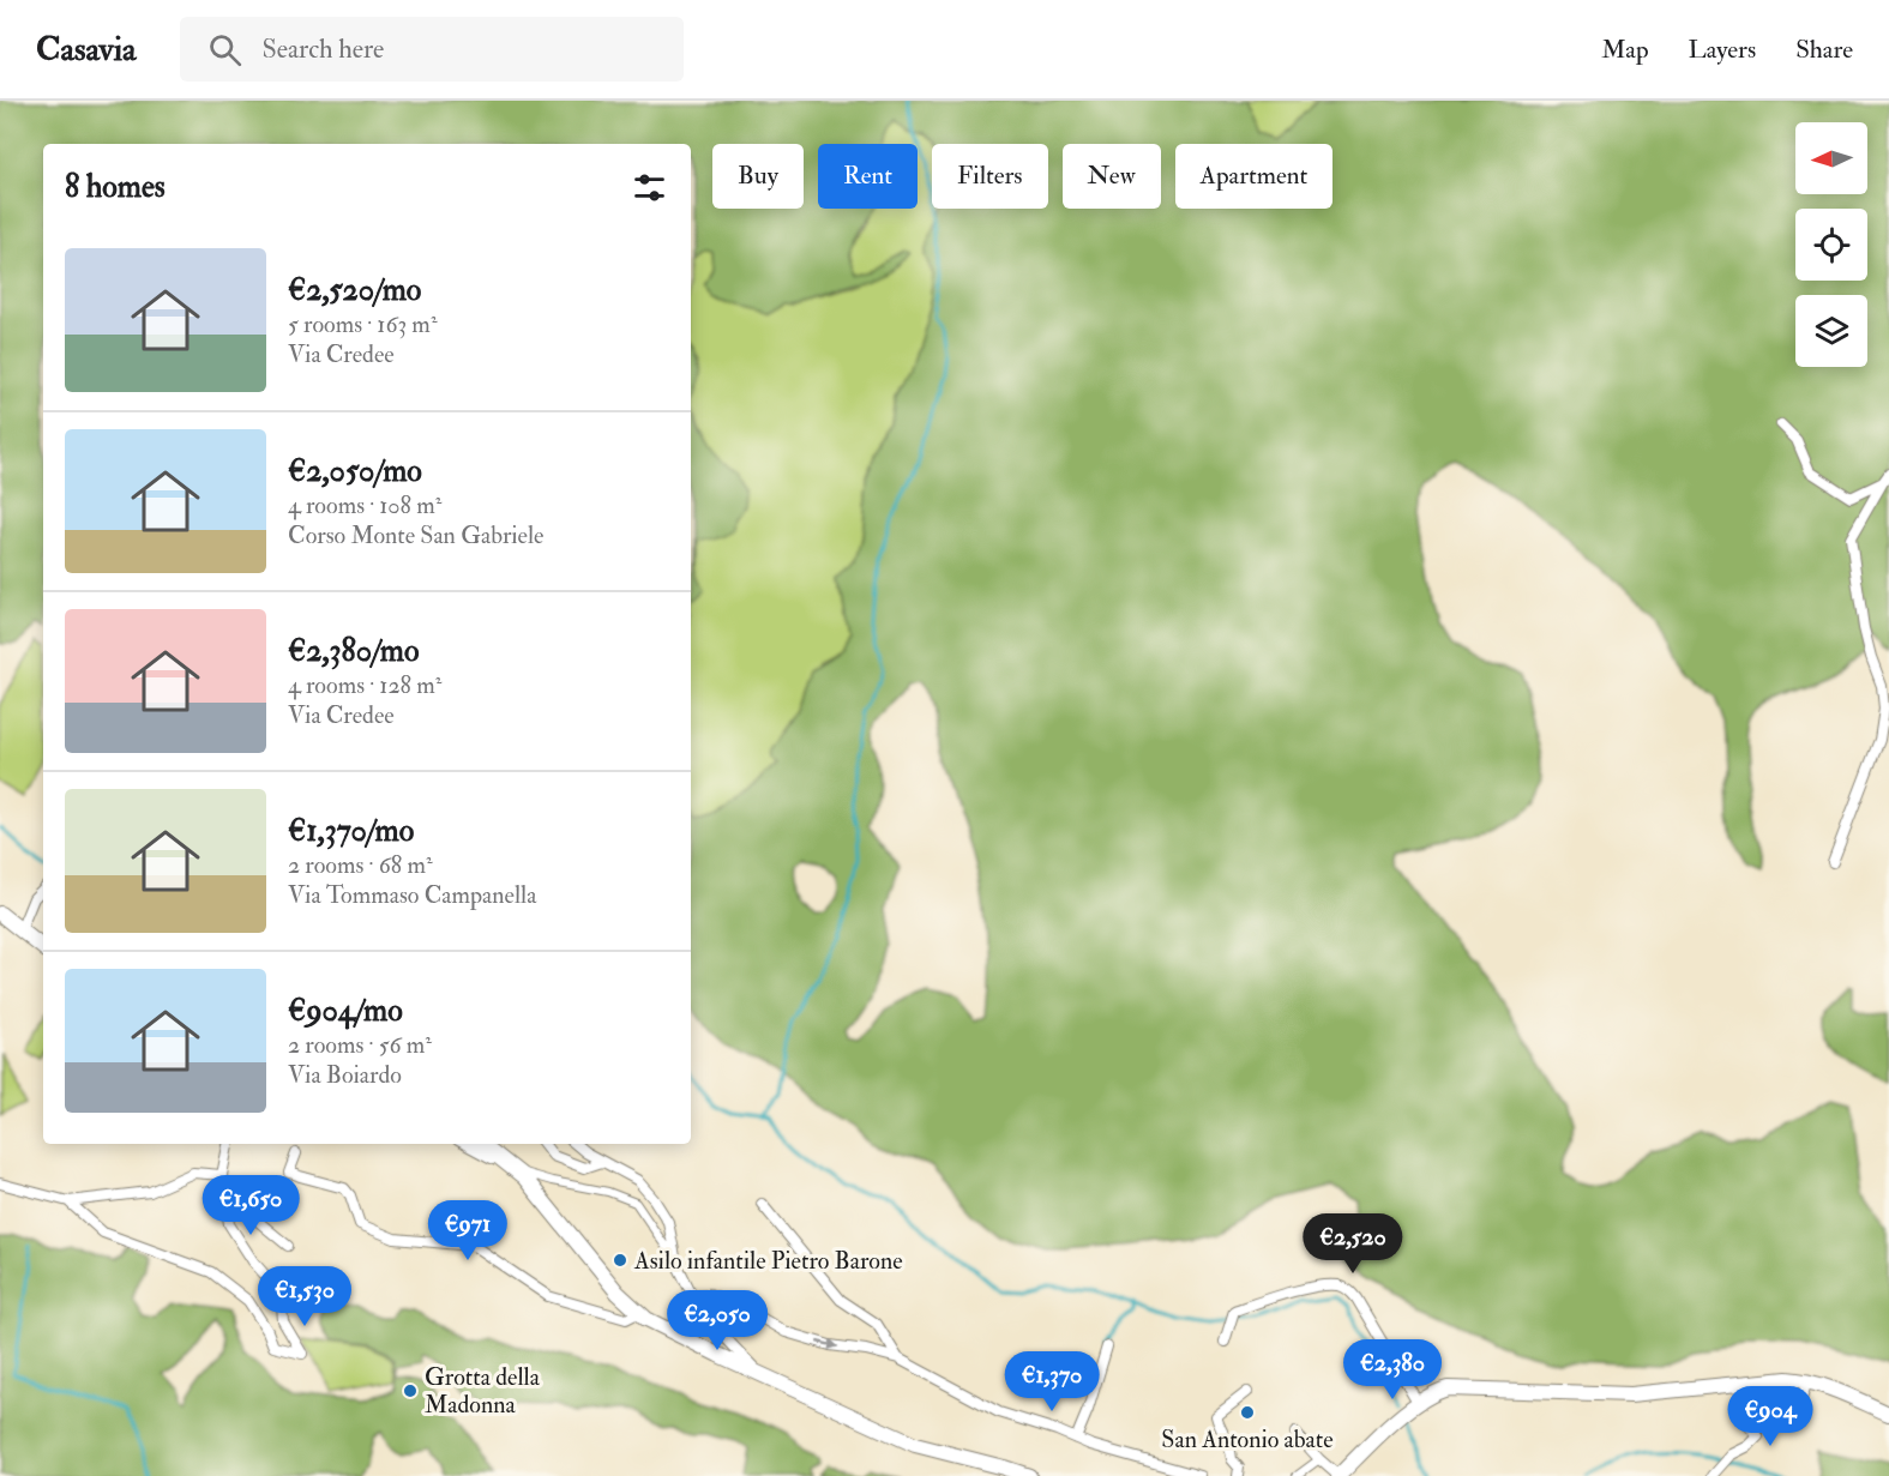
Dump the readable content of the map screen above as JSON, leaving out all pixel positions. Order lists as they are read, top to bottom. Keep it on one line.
{"places":["Asilo infantile Pietro Barone","Grotta della Madonna","San Antonio abate"],"north":"left","page":{"header":"Casavia","search":"Search here","nav":["Map","Layers","Share"],"chip":["Buy","Rent","Filters","New","Apartment"],"heading":"8 homes","list":[{"name":"€2,520/mo","note":"5 rooms · 163 m² · Via Credee"},{"name":"€2,050/mo","note":"4 rooms · 108 m² · Corso Monte San Gabriele"},{"name":"€2,380/mo","note":"4 rooms · 128 m² · Via Credee"},{"name":"€1,370/mo","note":"2 rooms · 68 m² · Via Tommaso Campanella"},{"name":"€904/mo","note":"2 rooms · 56 m² · Via Boiardo"}],"price":["€1,650","€971","€2,520","€1,530","€2,050","€2,380","€1,370","€904"]}}
